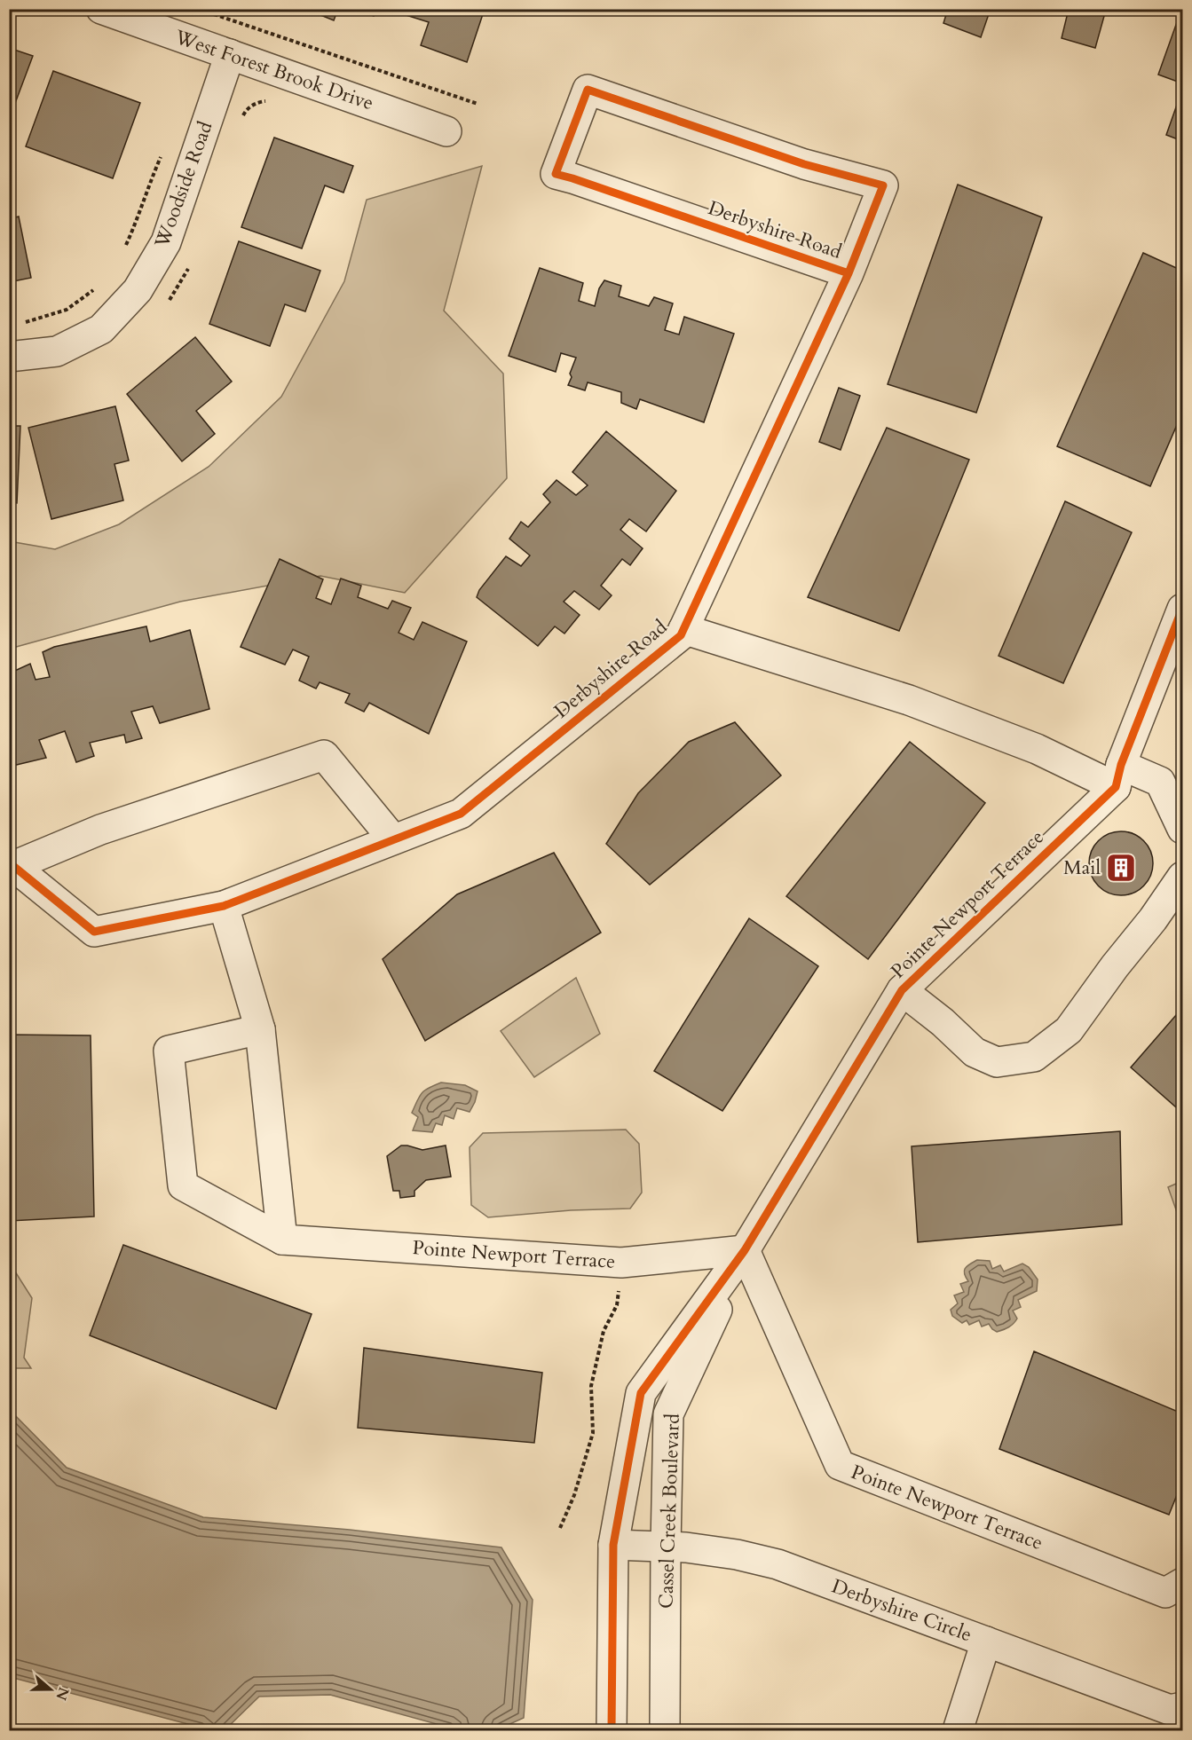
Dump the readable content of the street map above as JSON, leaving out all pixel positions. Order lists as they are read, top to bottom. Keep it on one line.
{"streets":{"street":["West Forest Brook Drive","Woodside Road","Derbyshire Road","Pointe Newport Terrace","Cassel Creek Boulevard","Derbyshire Circle"]},"crossings":[["West Forest Brook Drive","Woodside Road"],["Pointe Newport Terrace","Cassel Creek Boulevard"],["Cassel Creek Boulevard","Derbyshire Circle"]],"places":{"building":["Mail"]},"north":"right"}
